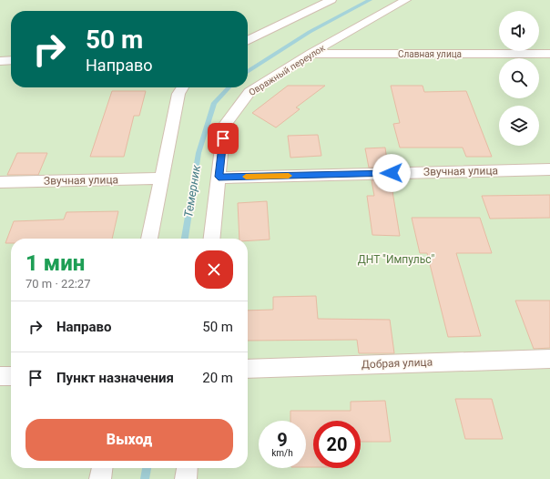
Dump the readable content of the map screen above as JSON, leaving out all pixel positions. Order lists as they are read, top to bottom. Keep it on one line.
{"streets":{"lane":["Славная улица","Овражный переулок","Звучная улица","Добрая улица"]},"crossings":[["Славная улица","Овражный переулок"],["Овражный переулок","Звучная улица"]],"water":["Темерник"],"parks":["ДНТ \"Импульс\""],"page":{"turn":["50 m","Направо"],"heading":["1 мин","70 m · 22:27"],"list":[{"name":"Направо","value":"50 m"},{"name":"Пункт назначения","value":"20 m"}],"buttons":"Выход","speed":"9 km/h","limit":"20"}}
